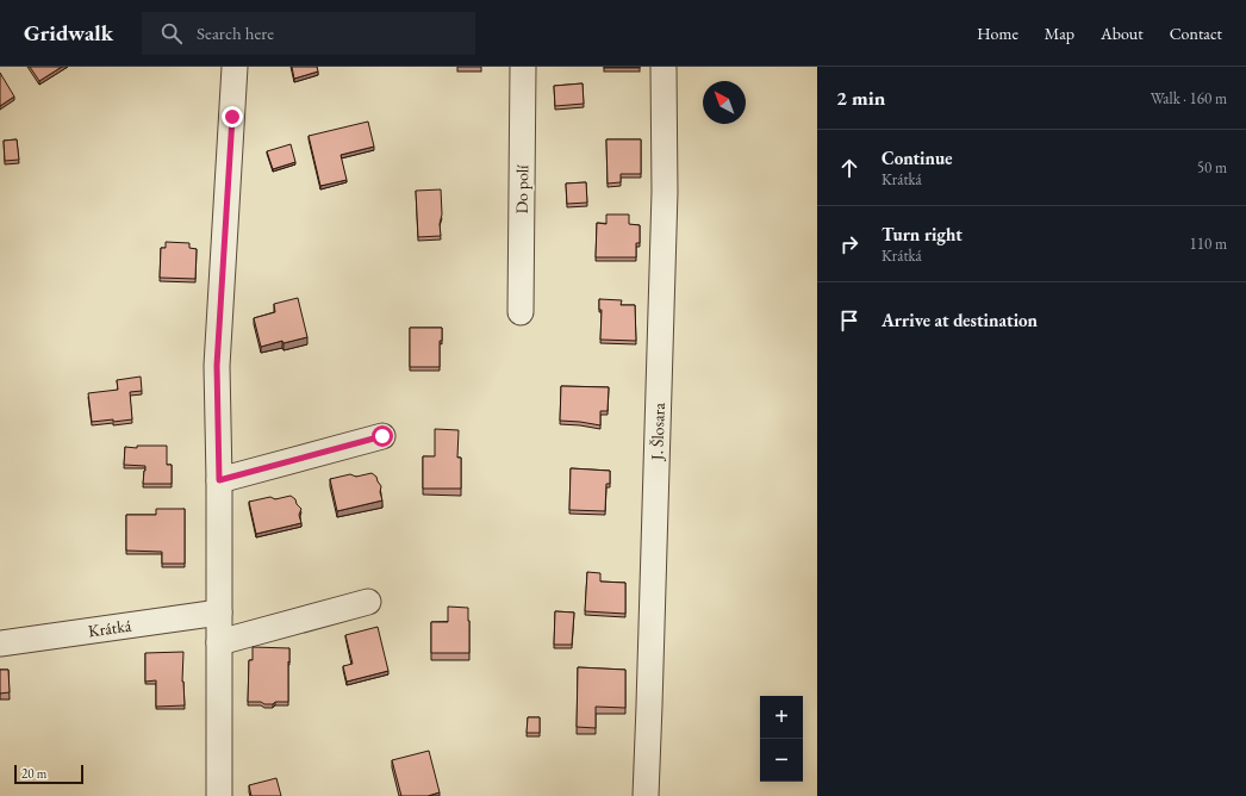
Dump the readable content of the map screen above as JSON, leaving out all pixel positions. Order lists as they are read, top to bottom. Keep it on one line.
{"streets":{"street":["Do polí","J. Šlosara","Krátká"]},"scale_bar":"20 m","north":"top left","page":{"header":"Gridwalk","search":"Search here","nav":["Home","Map","About","Contact"],"heading":["2 min","Walk · 160 m"],"list":[["Continue","Krátká","50 m"],["Turn right","Krátká","110 m"],"Arrive at destination"],"map_buttons":["+","−"],"scale":"20 m"}}
